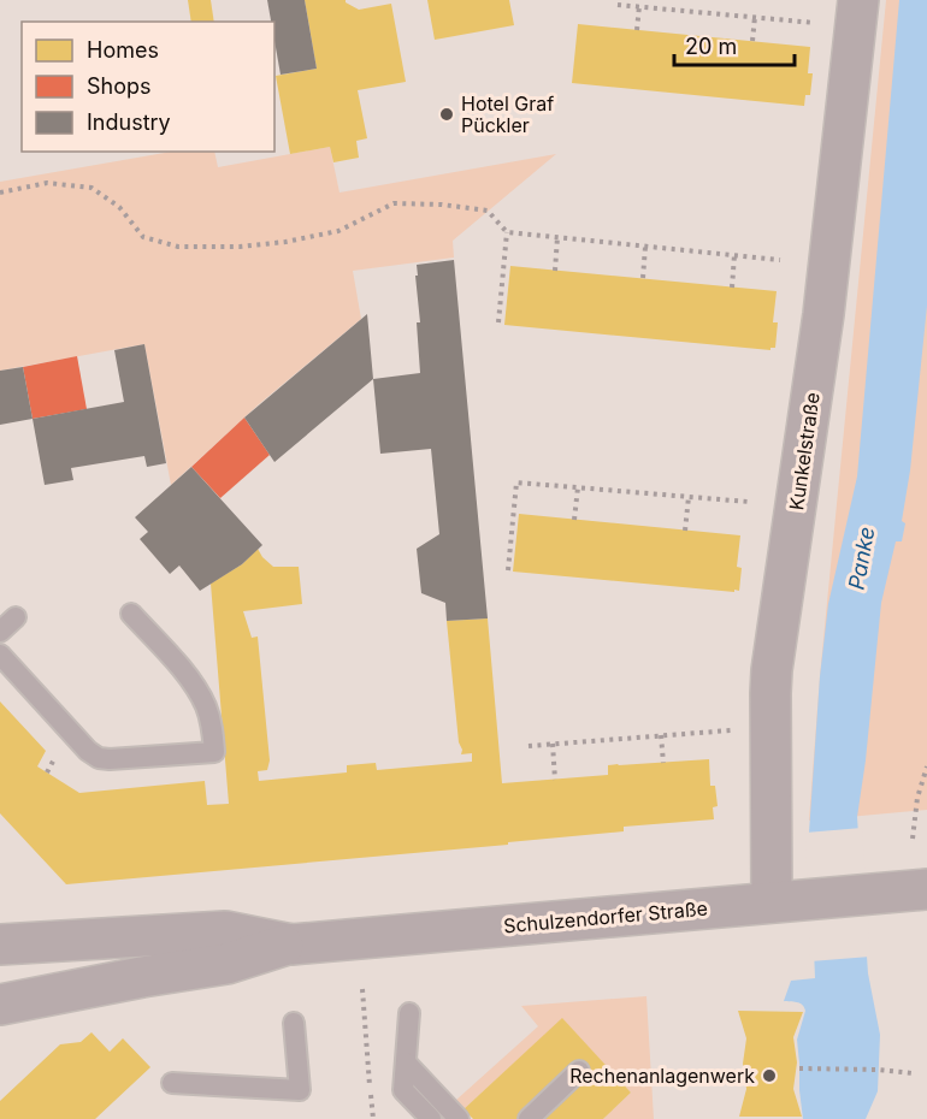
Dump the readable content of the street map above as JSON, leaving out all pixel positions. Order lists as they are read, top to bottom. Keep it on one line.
{"streets":{"street":["Kunkelstraße","Schulzendorfer Straße"]},"crossings":[["Kunkelstraße","Schulzendorfer Straße"]],"water":["Panke"],"places":["Hotel Graf Pückler","Rechenanlagenwerk"],"legend":["Homes","Shops","Industry"],"scale_bar":"20 m"}
